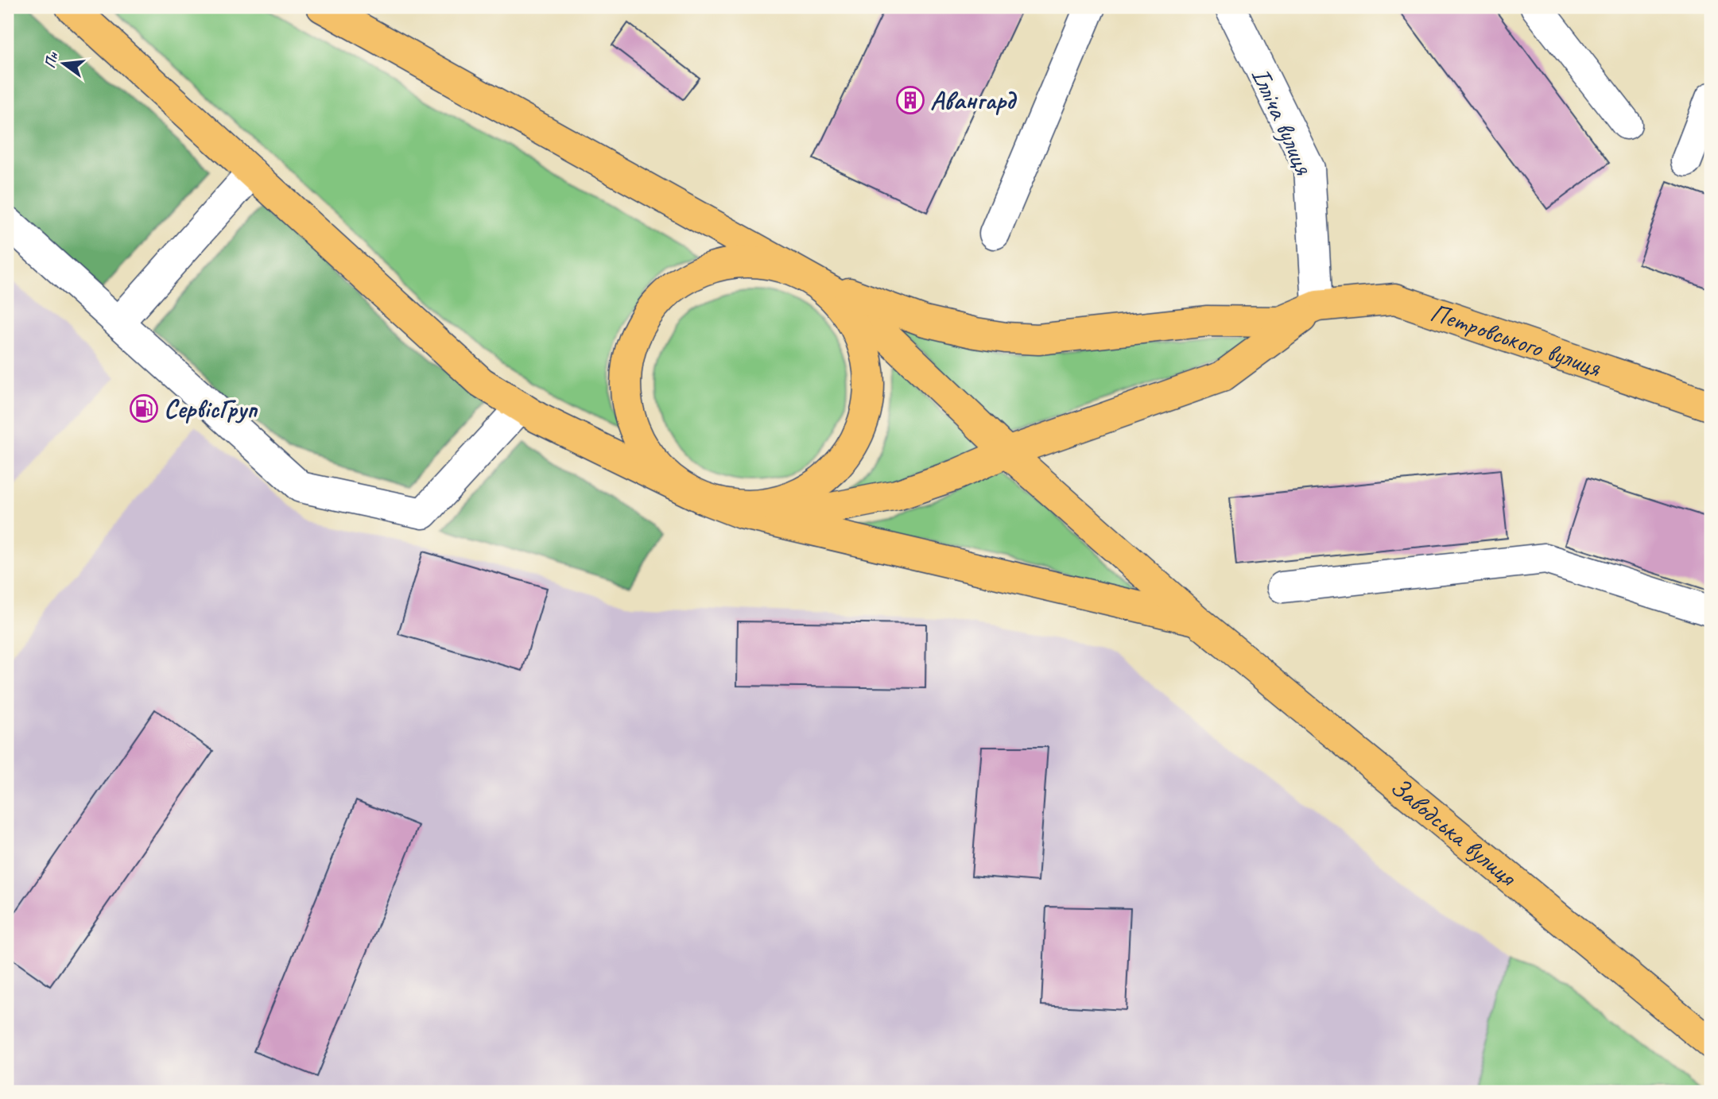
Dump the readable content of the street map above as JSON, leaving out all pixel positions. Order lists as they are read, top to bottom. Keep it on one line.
{"streets":{"main road":["Петровського вулиця","Заводська вулиця"],"street":["Ілліча вулиця"]},"crossings":[["Ілліча вулиця","Петровського вулиця"]],"places":{"building":["Авангард"],"fuel station":["СервісГруп"]},"north":"left"}
